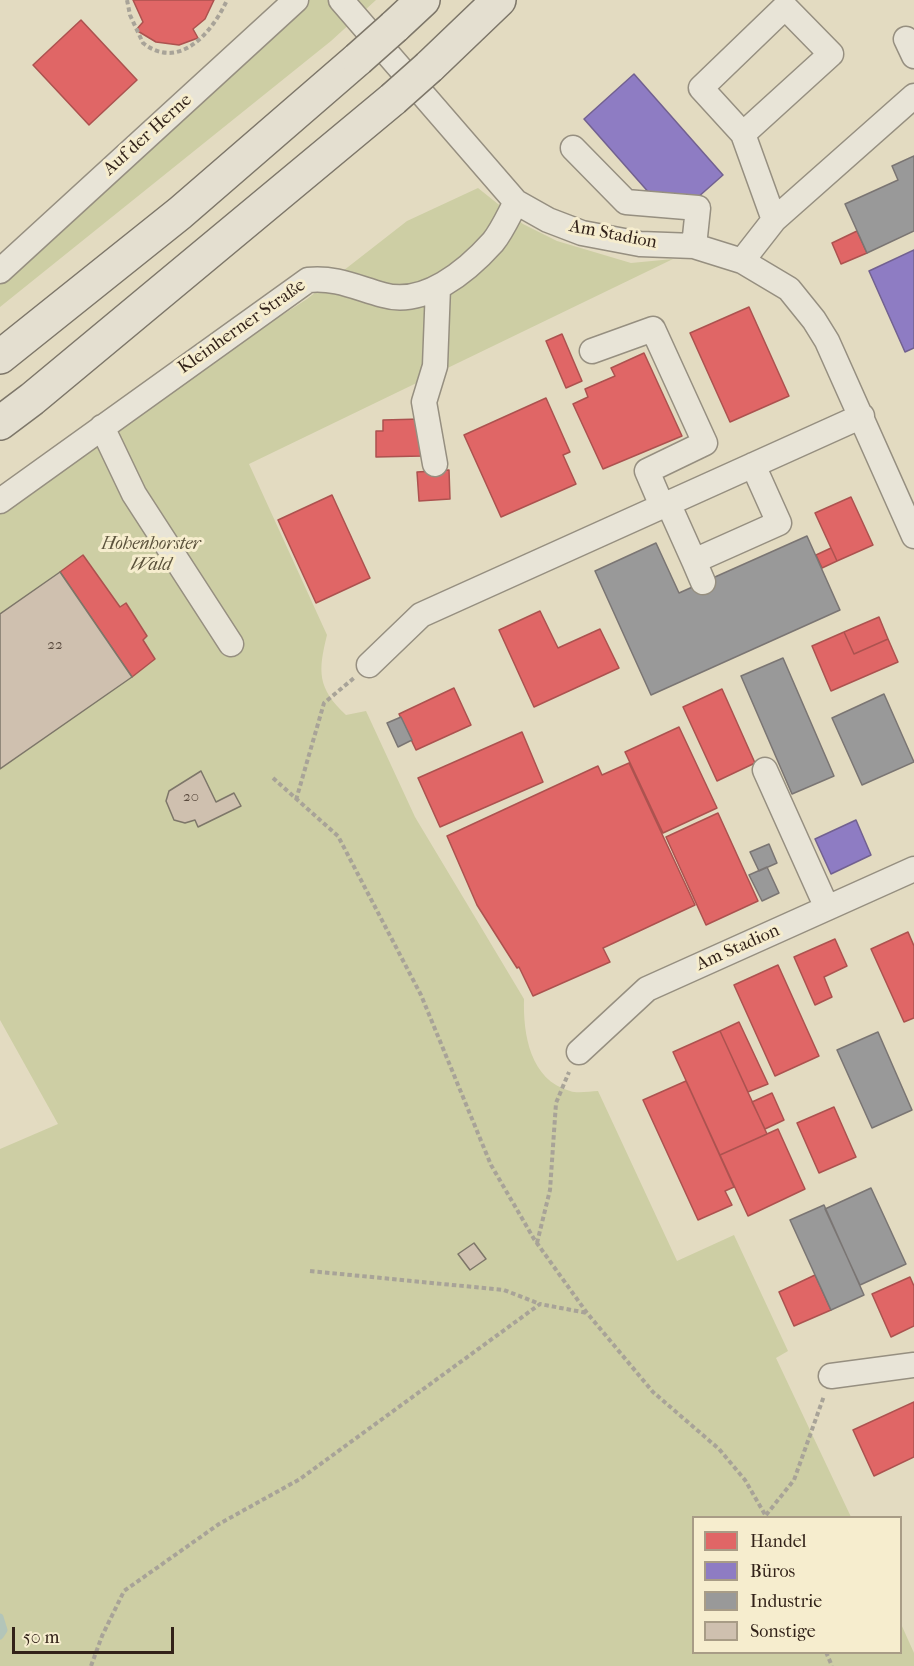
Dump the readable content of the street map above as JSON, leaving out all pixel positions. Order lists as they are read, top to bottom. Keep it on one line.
{"streets":{"street":["Auf der Herne","Am Stadion","Kleinherner Straße"]},"crossings":[["Am Stadion","Kleinherner Straße"]],"parks":["Hohenhorster Wald"],"house_numbers":["22","20"],"legend":["Handel","Büros","Industrie","Sonstige"],"scale_bar":"50 m"}
